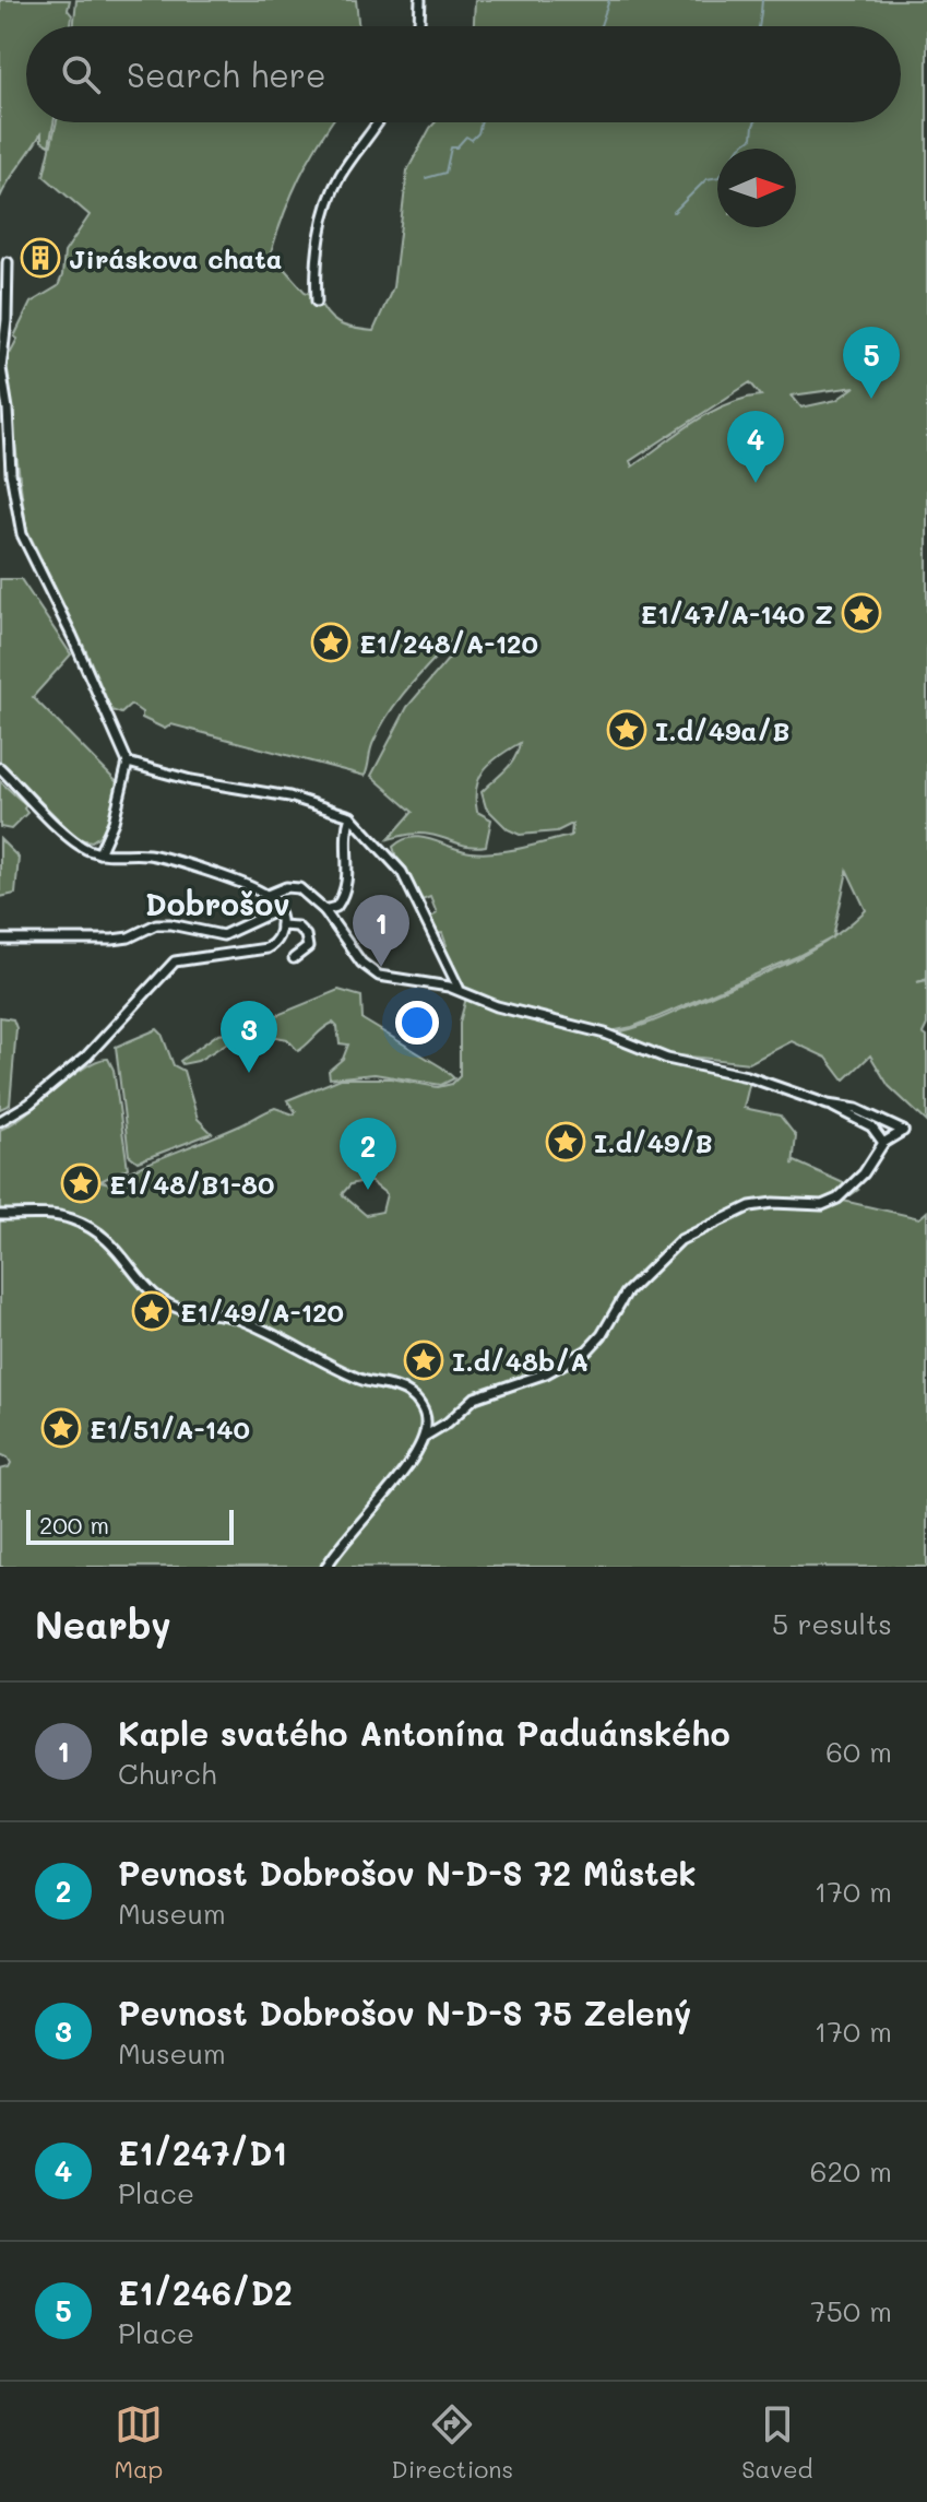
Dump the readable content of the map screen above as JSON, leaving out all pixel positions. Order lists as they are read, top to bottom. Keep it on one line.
{"districts":["Dobrošov"],"places":{"building":["Jiráskova chata"],"place":["E1/47/A-140 Z","E1/248/A-120","I.d/49a/B","I.d/49/B","E1/48/B1-80","E1/49/A-120","I.d/48b/A","E1/51/A-140"]},"scale_bar":"200 m","north":"right","page":{"search":"Search here","pins":["5","4","1","3","2"],"scale":"200 m","heading":["Nearby","5 results"],"list":[{"mark":"1","name":"Kaple svatého Antonína Paduánského","note":"Church","value":"60 m"},{"mark":"2","name":"Pevnost Dobrošov N-D-S 72 Můstek","note":"Museum","value":"170 m"},{"mark":"3","name":"Pevnost Dobrošov N-D-S 75 Zelený","note":"Museum","value":"170 m"},{"mark":"4","name":"E1/247/D1","note":"Place","value":"620 m"},{"mark":"5","name":"E1/246/D2","note":"Place","value":"750 m"}],"nav":["Map","Directions","Saved"]}}
